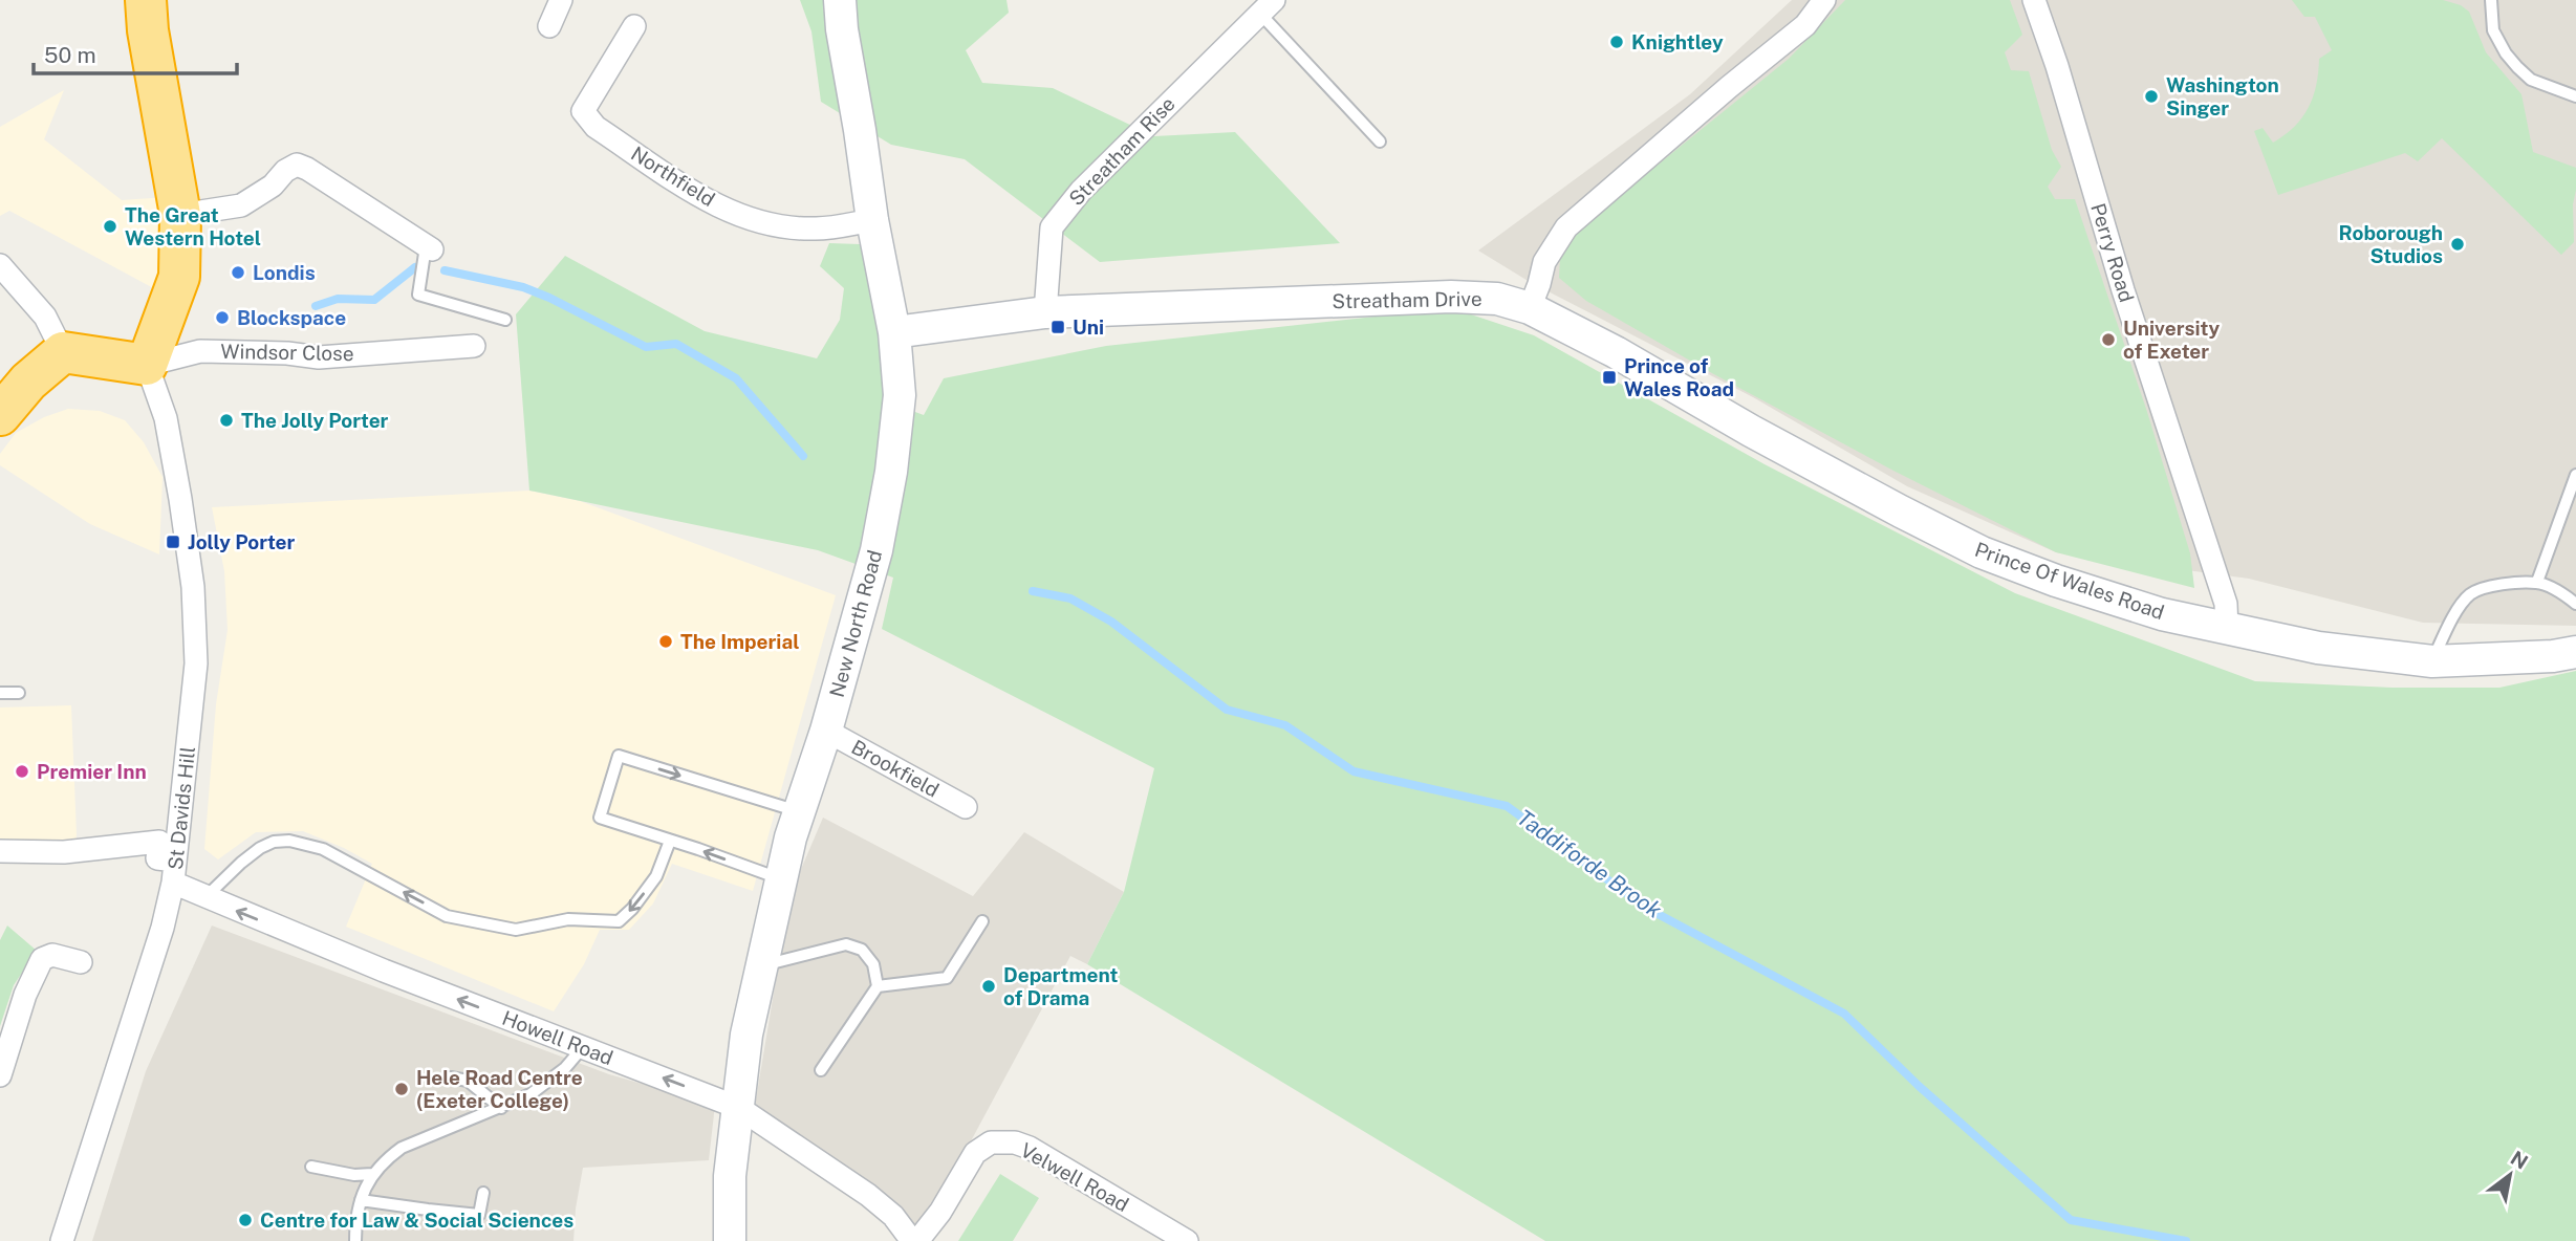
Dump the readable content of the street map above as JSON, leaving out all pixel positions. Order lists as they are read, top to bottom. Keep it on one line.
{"streets":{"street":["Streatham Rise","Northfield","Perry Road","Streatham Drive","Windsor Close","Prince Of Wales Road","New North Road","Brookfield","St Davids Hill","Howell Road","Velwell Road"]},"crossings":[["Streatham Rise","Streatham Drive"],["Northfield","New North Road"],["Perry Road","Prince Of Wales Road"],["Streatham Drive","Prince Of Wales Road"],["Streatham Drive","New North Road"],["Windsor Close","St Davids Hill"],["New North Road","Brookfield"],["New North Road","Howell Road"],["St Davids Hill","Howell Road"],["Howell Road","Velwell Road"]],"one_way":["Howell Road"],"water":["Taddiforde Brook"],"places":{"other":["Knightley","Washington Singer","The Great Western Hotel","Roborough Studios","Londis","Blockspace","University of Exeter","The Jolly Porter","The Imperial","Premier Inn","Department of Drama","Hele Road Centre (Exeter College)","Centre for Law & Social Sciences"],"transit":["Uni","Prince of Wales Road","Jolly Porter"]},"scale_bar":"50 m","north":"top right"}
